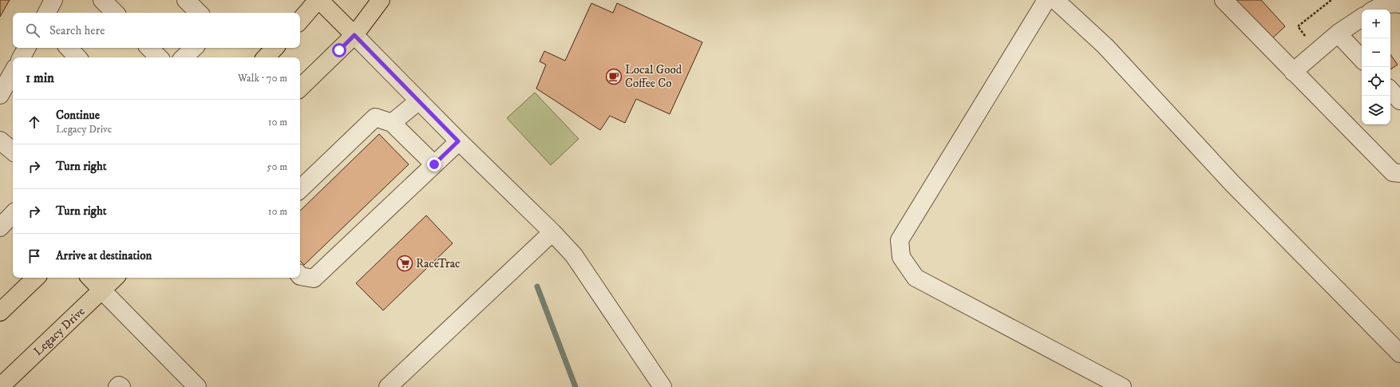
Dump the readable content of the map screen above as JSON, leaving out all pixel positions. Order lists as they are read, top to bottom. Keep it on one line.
{"streets":{"main road":["Legacy Drive"]},"places":{"cafe":["Local Good Coffee Co"],"supermarket":["RaceTrac"]},"page":{"map_buttons":["+","−"],"search":"Search here","heading":["1 min","Walk · 70 m"],"list":[["Continue","Legacy Drive","10 m"],["Turn right","50 m"],["Turn right","10 m"],"Arrive at destination"]}}
